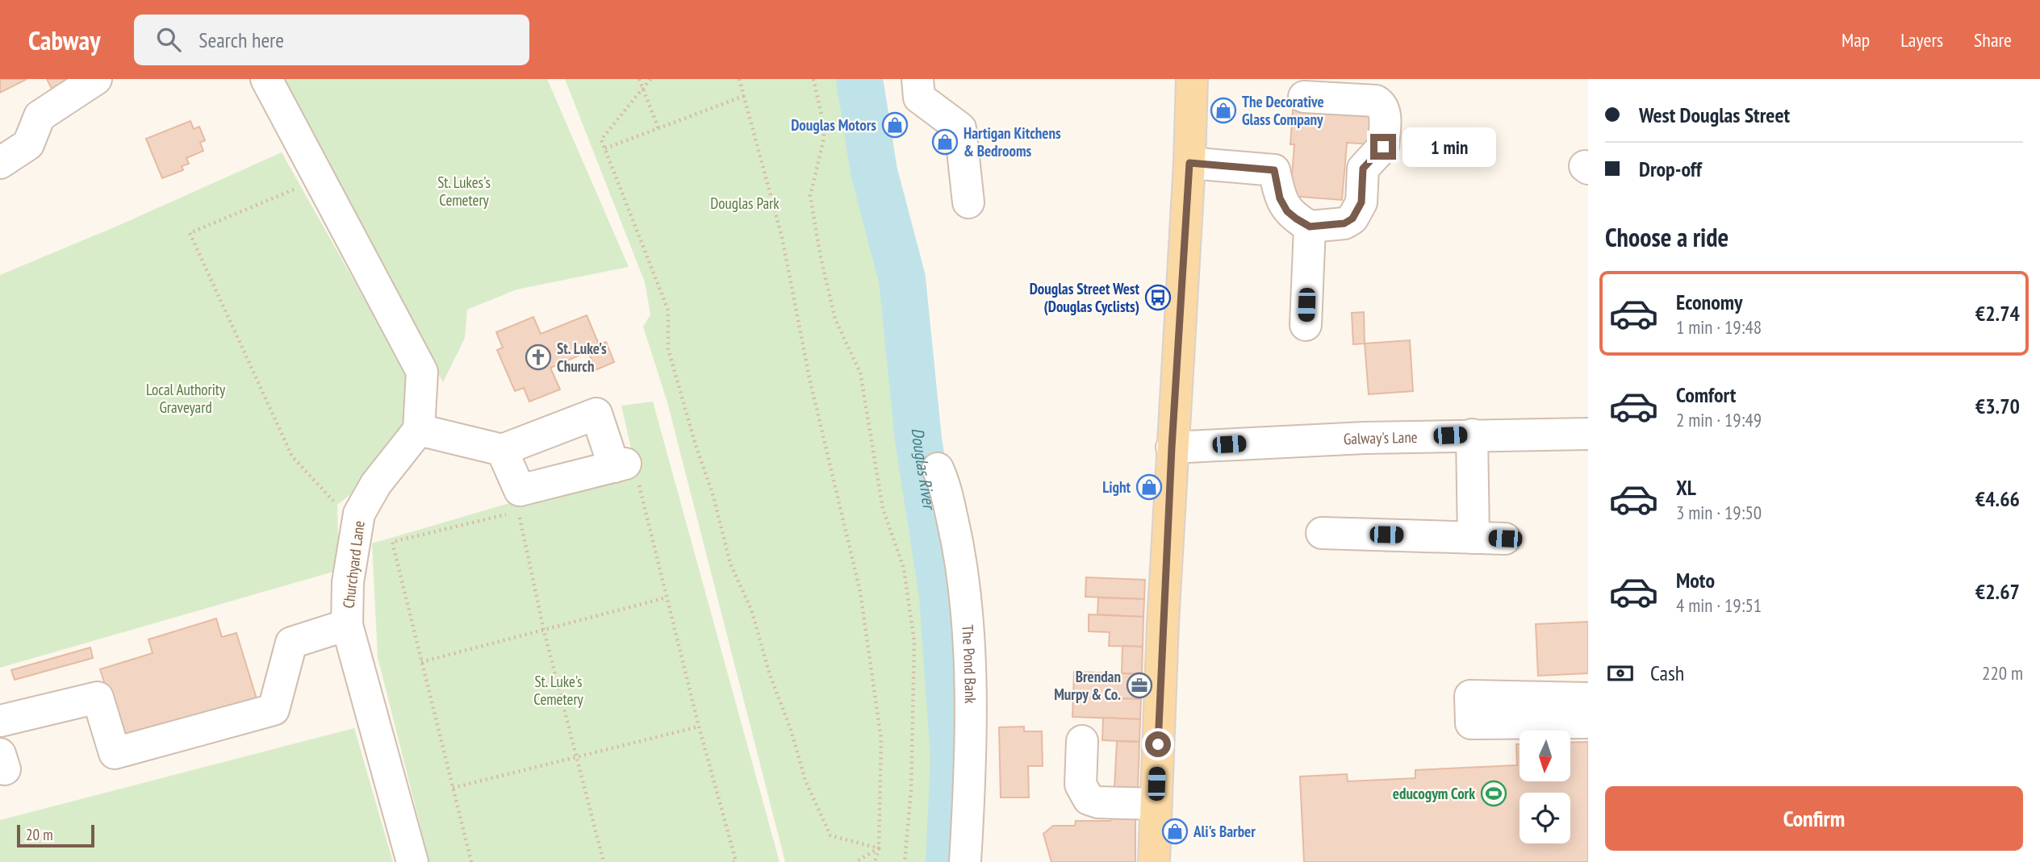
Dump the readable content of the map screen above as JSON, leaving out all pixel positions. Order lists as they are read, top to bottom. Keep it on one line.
{"streets":{"street":["Galway's Lane","Churchyard Lane","The Pond Bank"]},"water":["Douglas River"],"parks":["St. Lukes's Cemetery","Douglas Park","Local Authority Graveyard","St. Luke's Cemetery"],"places":{"shop":["The Decorative Glass Company","Douglas Motors","Hartigan Kitchens & Bedrooms","Light","Ali's Barber"],"bus stop":["Douglas Street West (Douglas Cyclists)"],"church":["St. Luke's Church"],"office":["Brendan Murpy & Co."],"sports":["educogym Cork"]},"scale_bar":"20 m","north":"bottom","page":{"header":"Cabway","search":"Search here","nav":["Map","Layers","Share"],"banner":["West Douglas Street","Drop-off"],"bubble":"1 min","heading":"Choose a ride","list":[{"name":"Economy","note":"1 min · 19:48","value":"€2.74"},{"name":"Comfort","note":"2 min · 19:49","value":"€3.70"},{"name":"XL","note":"3 min · 19:50","value":"€4.66"},{"name":"Moto","note":"4 min · 19:51","value":"€2.67"}],"pay":["Cash","220 m"],"buttons":"Confirm","scale":"20 m"}}
